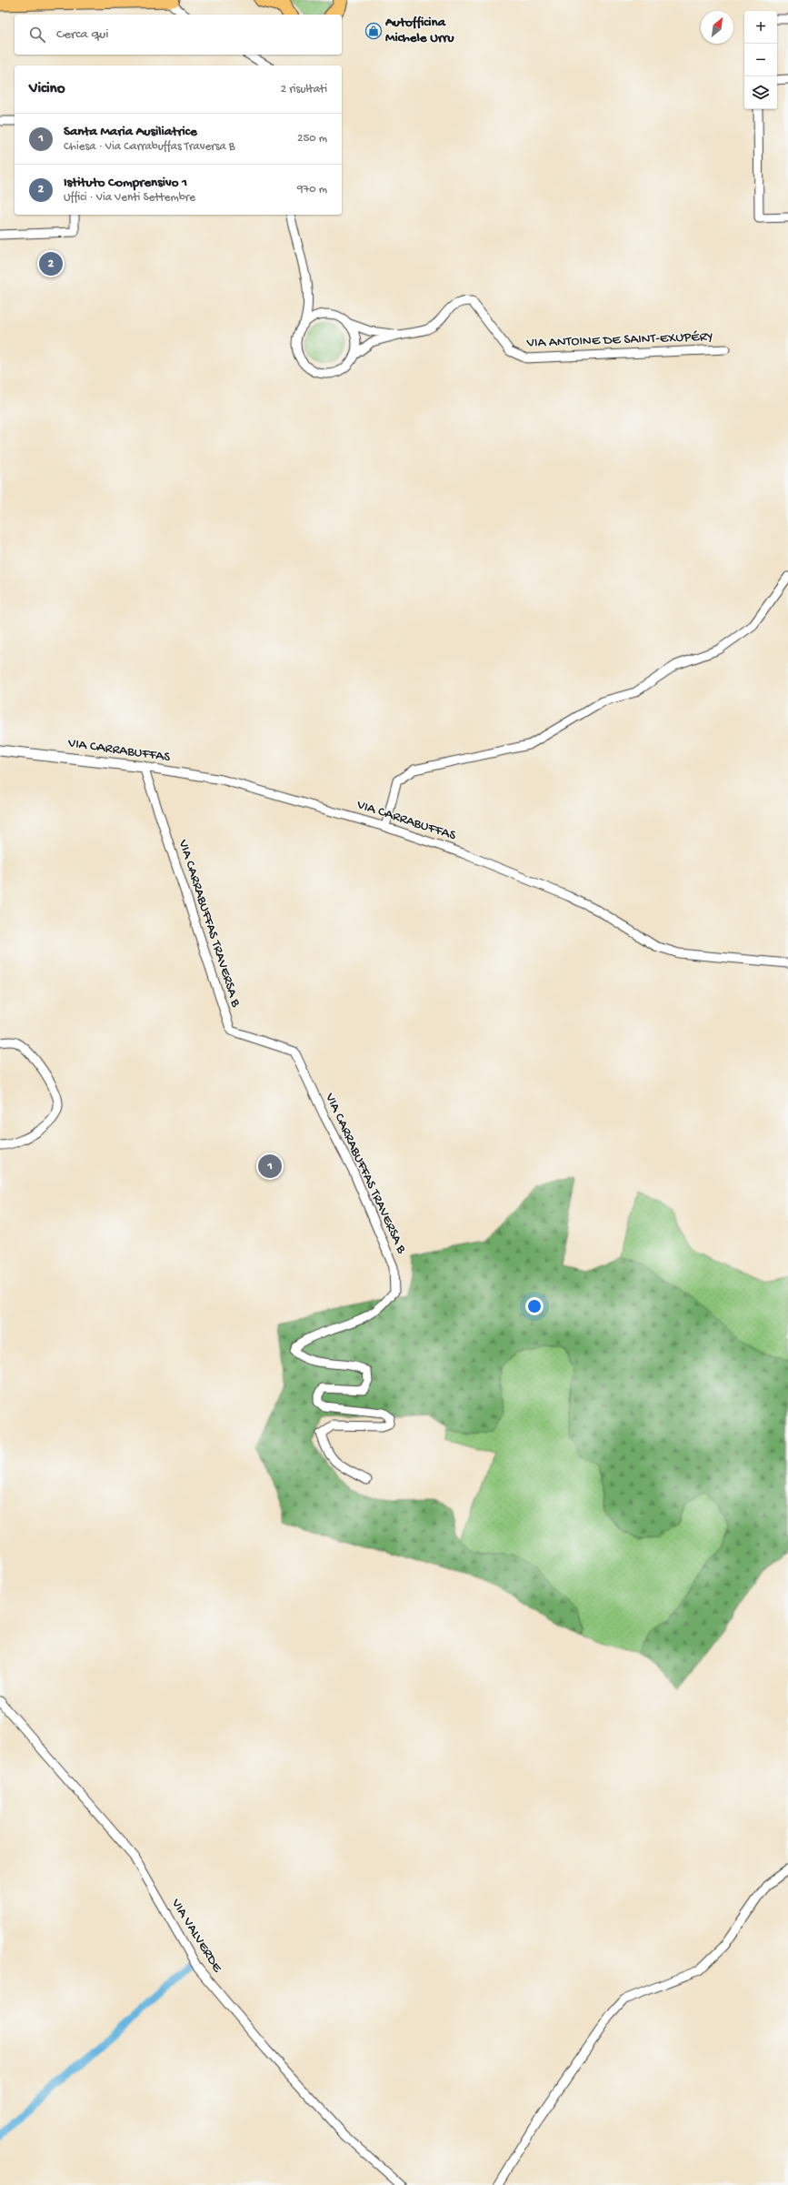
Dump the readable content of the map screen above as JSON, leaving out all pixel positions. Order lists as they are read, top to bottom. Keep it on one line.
{"streets":{"street":["VIA ANTOINE DE SAINT-EXUPÉRY","VIA CARRABUFFAS","VIA CARRABUFFAS TRAVERSA B","VIA VALVERDE"]},"crossings":[["VIA CARRABUFFAS","VIA CARRABUFFAS TRAVERSA B"]],"places":{"shop":["Autofficina Michele Urru"]},"north":"top right","page":{"map_buttons":["+","−"],"search":"Cerca qui","heading":["Vicino","2 risultati"],"list":[{"mark":"1","name":"Santa Maria Ausiliatrice","note":"Chiesa · Via Carrabuffas Traversa B","value":"250 m"},{"mark":"2","name":"Istituto Comprensivo 1","note":"Uffici · Via Venti Settembre","value":"970 m"}],"pins":["2","1"]}}
